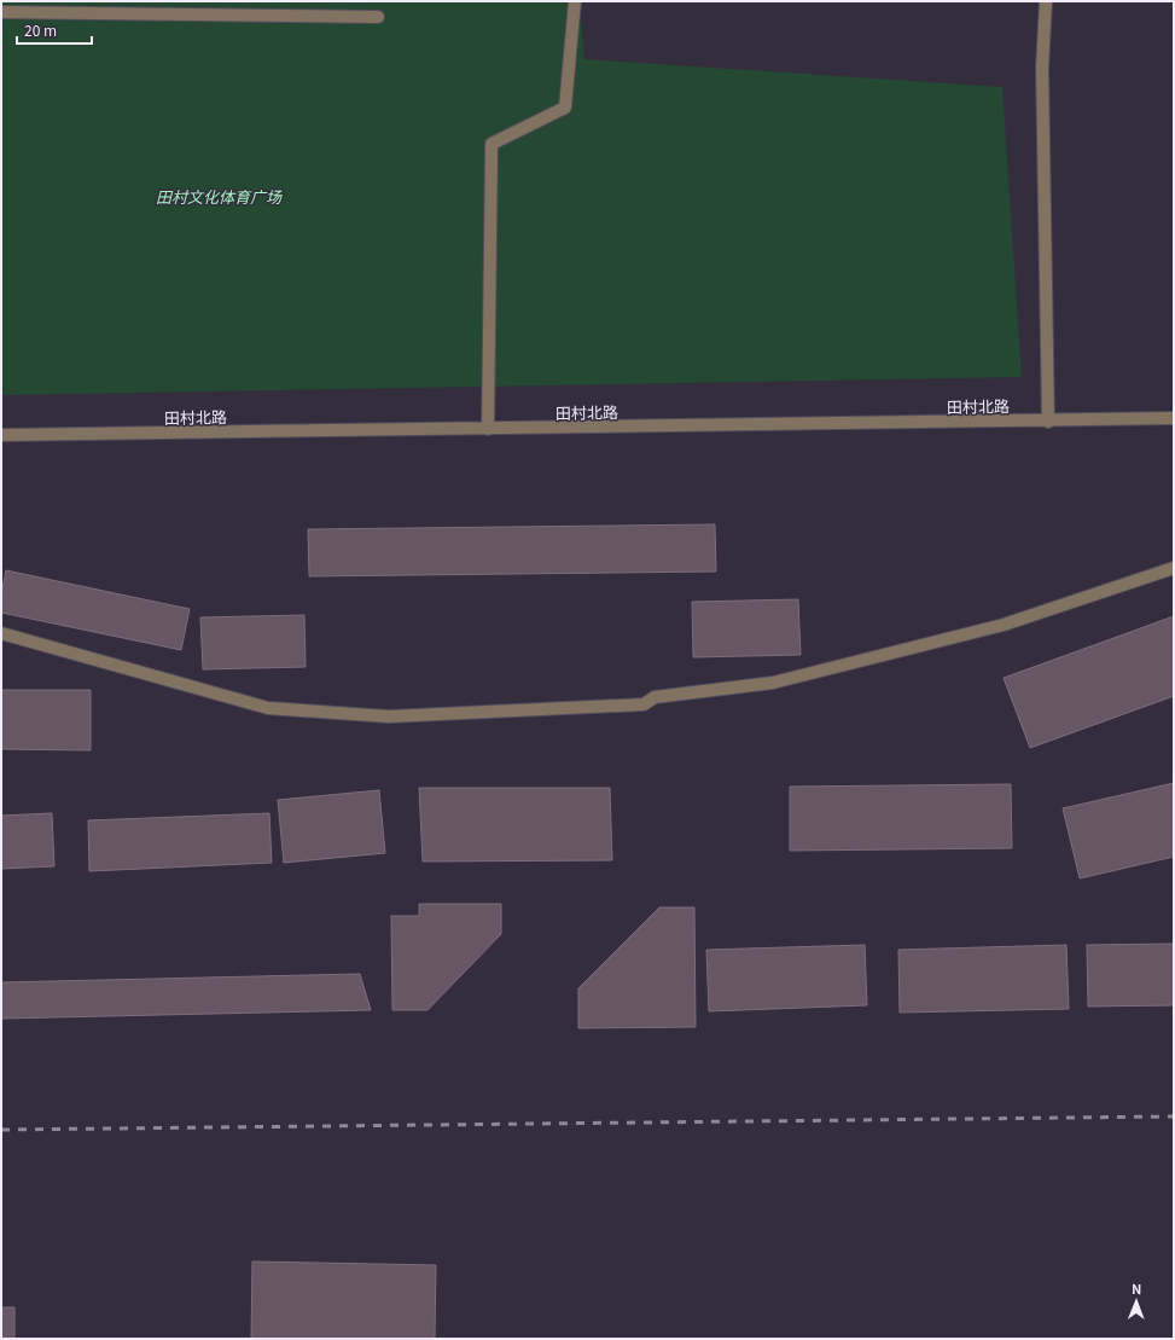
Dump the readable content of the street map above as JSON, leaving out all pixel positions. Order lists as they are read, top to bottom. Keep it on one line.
{"streets":{"street":["田村北路"]},"parks":["田村文化体育广场"],"scale_bar":"20 m","north":"top"}
